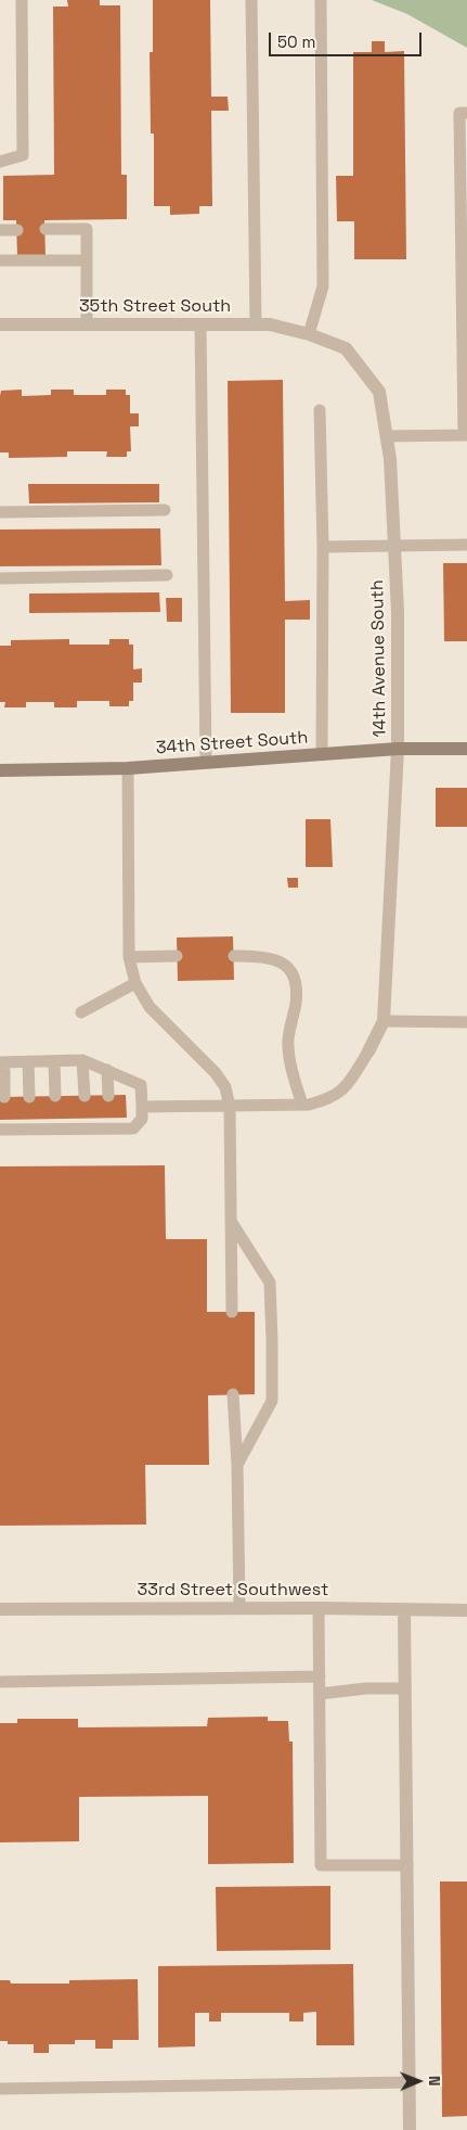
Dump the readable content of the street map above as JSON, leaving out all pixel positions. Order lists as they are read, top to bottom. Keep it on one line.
{"streets":{"street":["35th Street South","14th Avenue South","34th Street South","33rd Street Southwest"]},"crossings":[["35th Street South","14th Avenue South"],["14th Avenue South","34th Street South"]],"scale_bar":"50 m","north":"right"}
